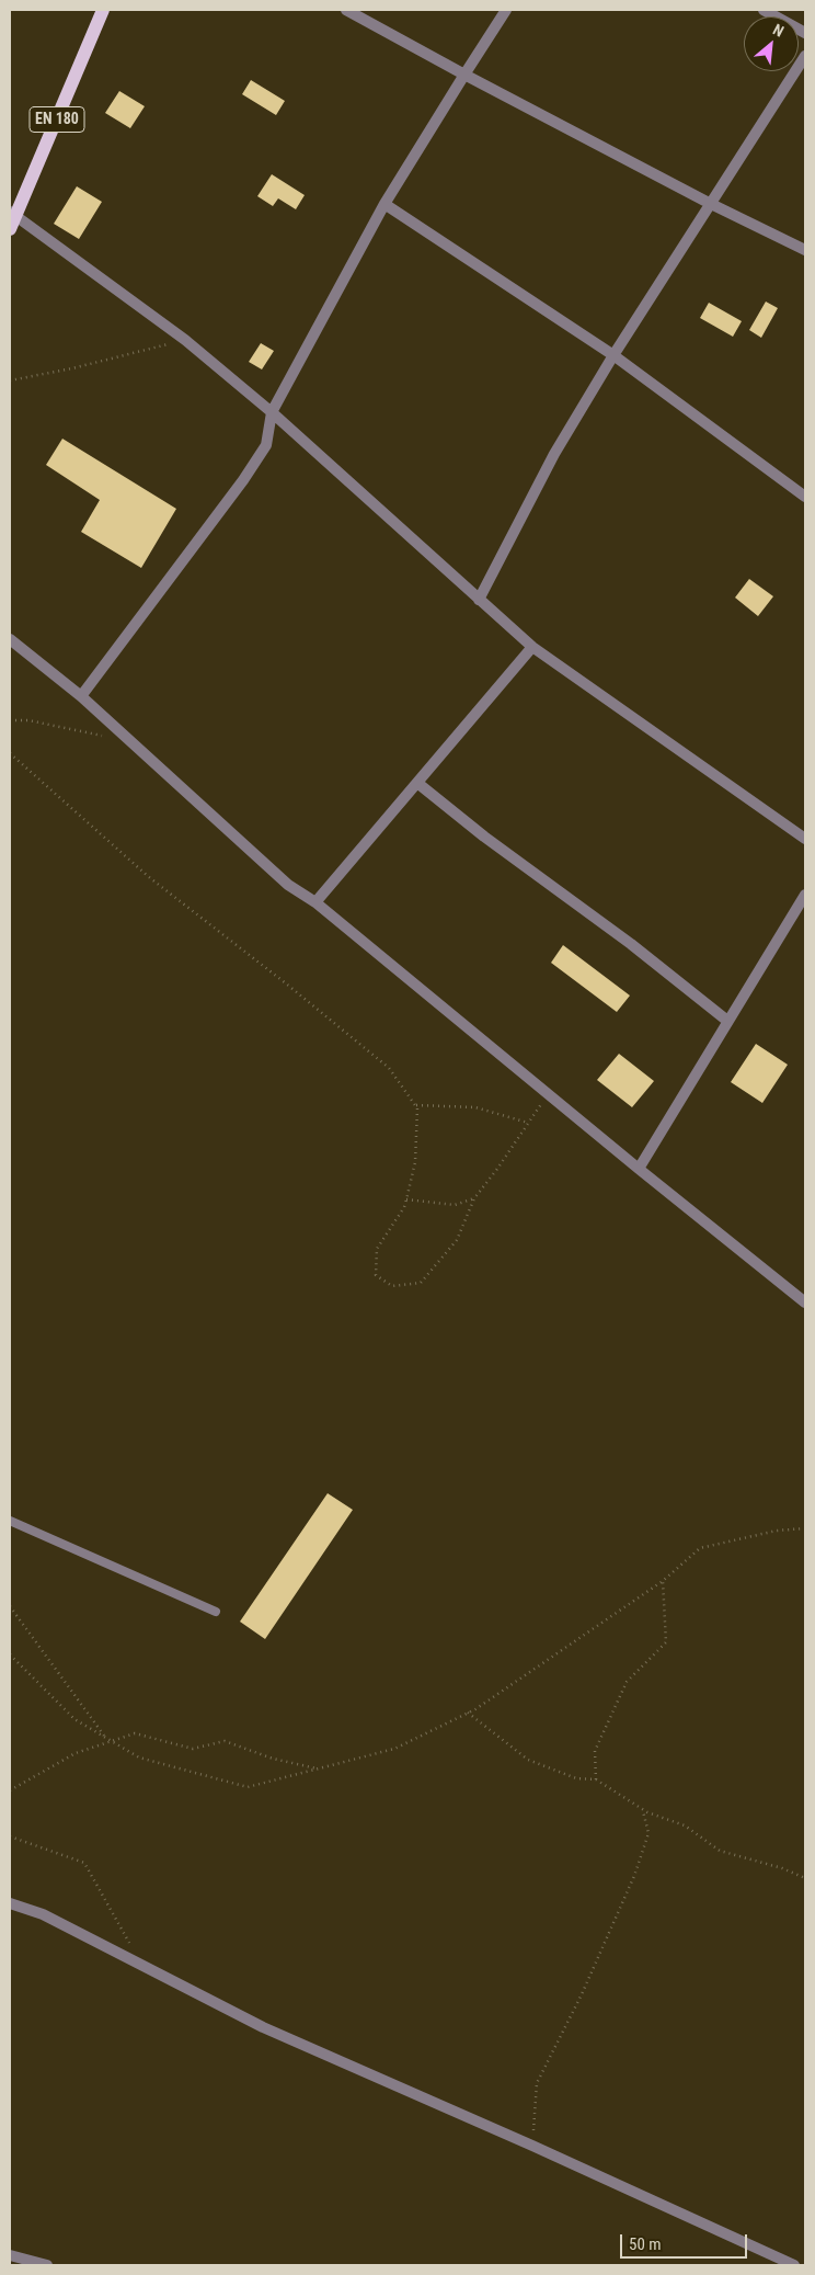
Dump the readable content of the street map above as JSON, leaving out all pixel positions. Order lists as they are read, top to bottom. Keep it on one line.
{"streets":{"main road":["EN 180"]},"scale_bar":"50 m","north":"top right"}
